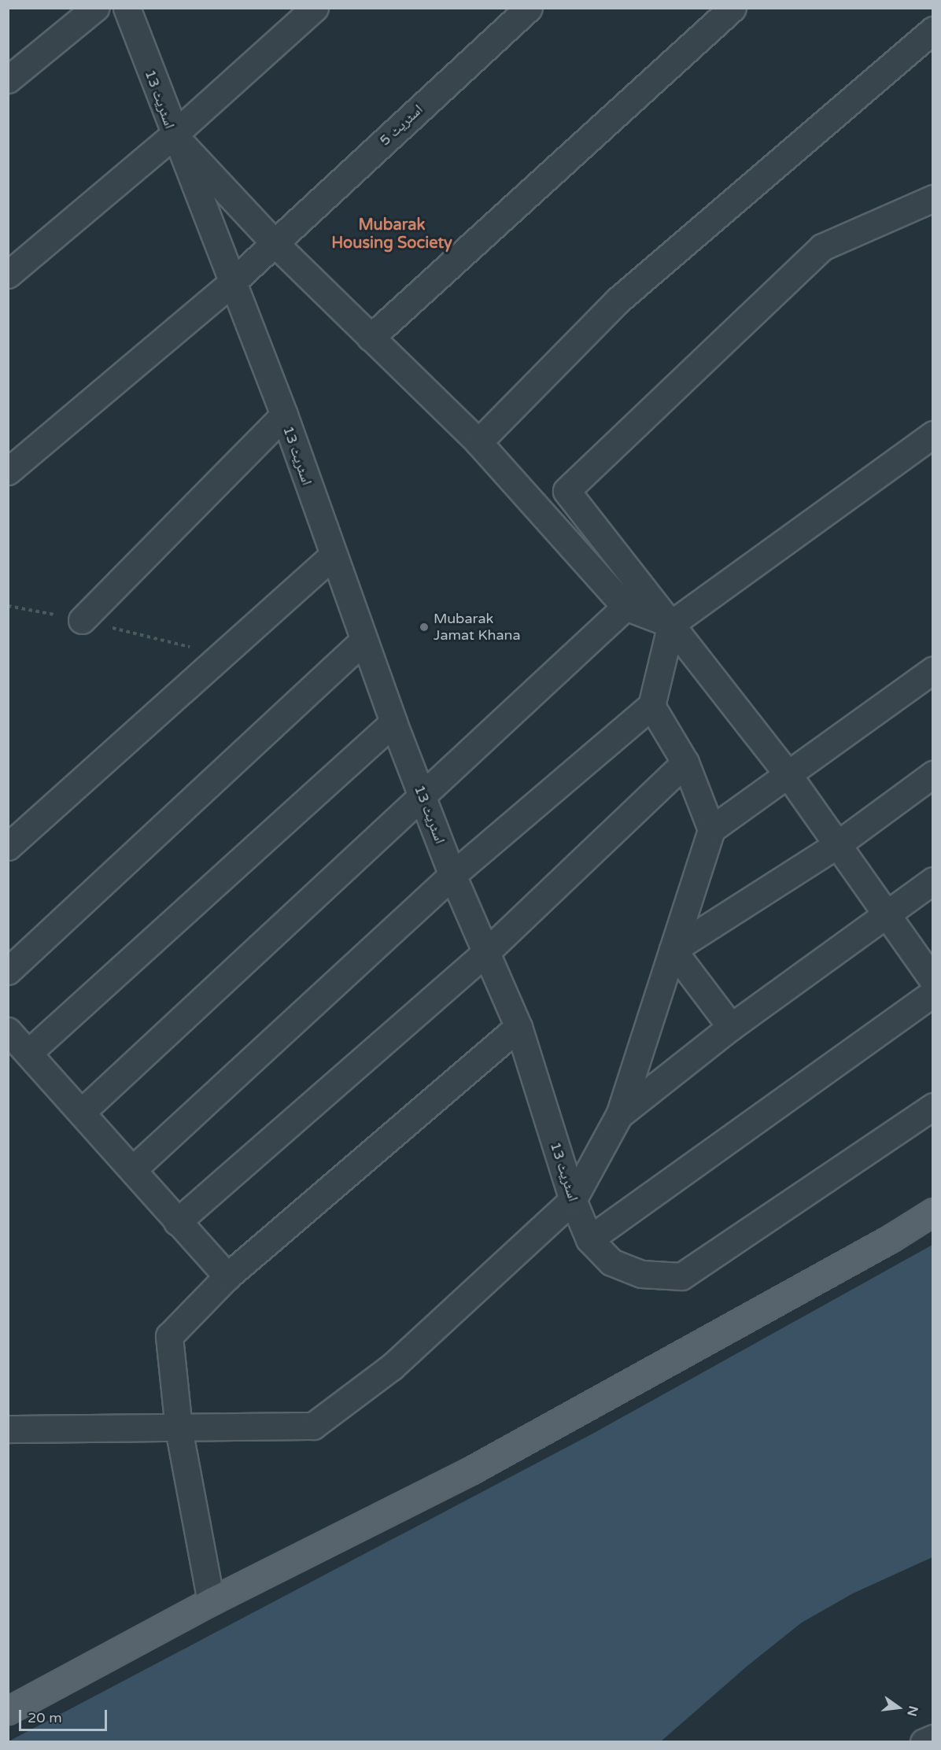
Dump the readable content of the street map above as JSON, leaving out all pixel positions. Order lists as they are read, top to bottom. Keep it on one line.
{"streets":{"street":["اسٹریٹ 13","اسٹریٹ 5"]},"crossings":[["اسٹریٹ 13","اسٹریٹ 5"]],"districts":["Mubarak Housing Society"],"places":["Mubarak Jamat Khana"],"scale_bar":"20 m","north":"right"}
